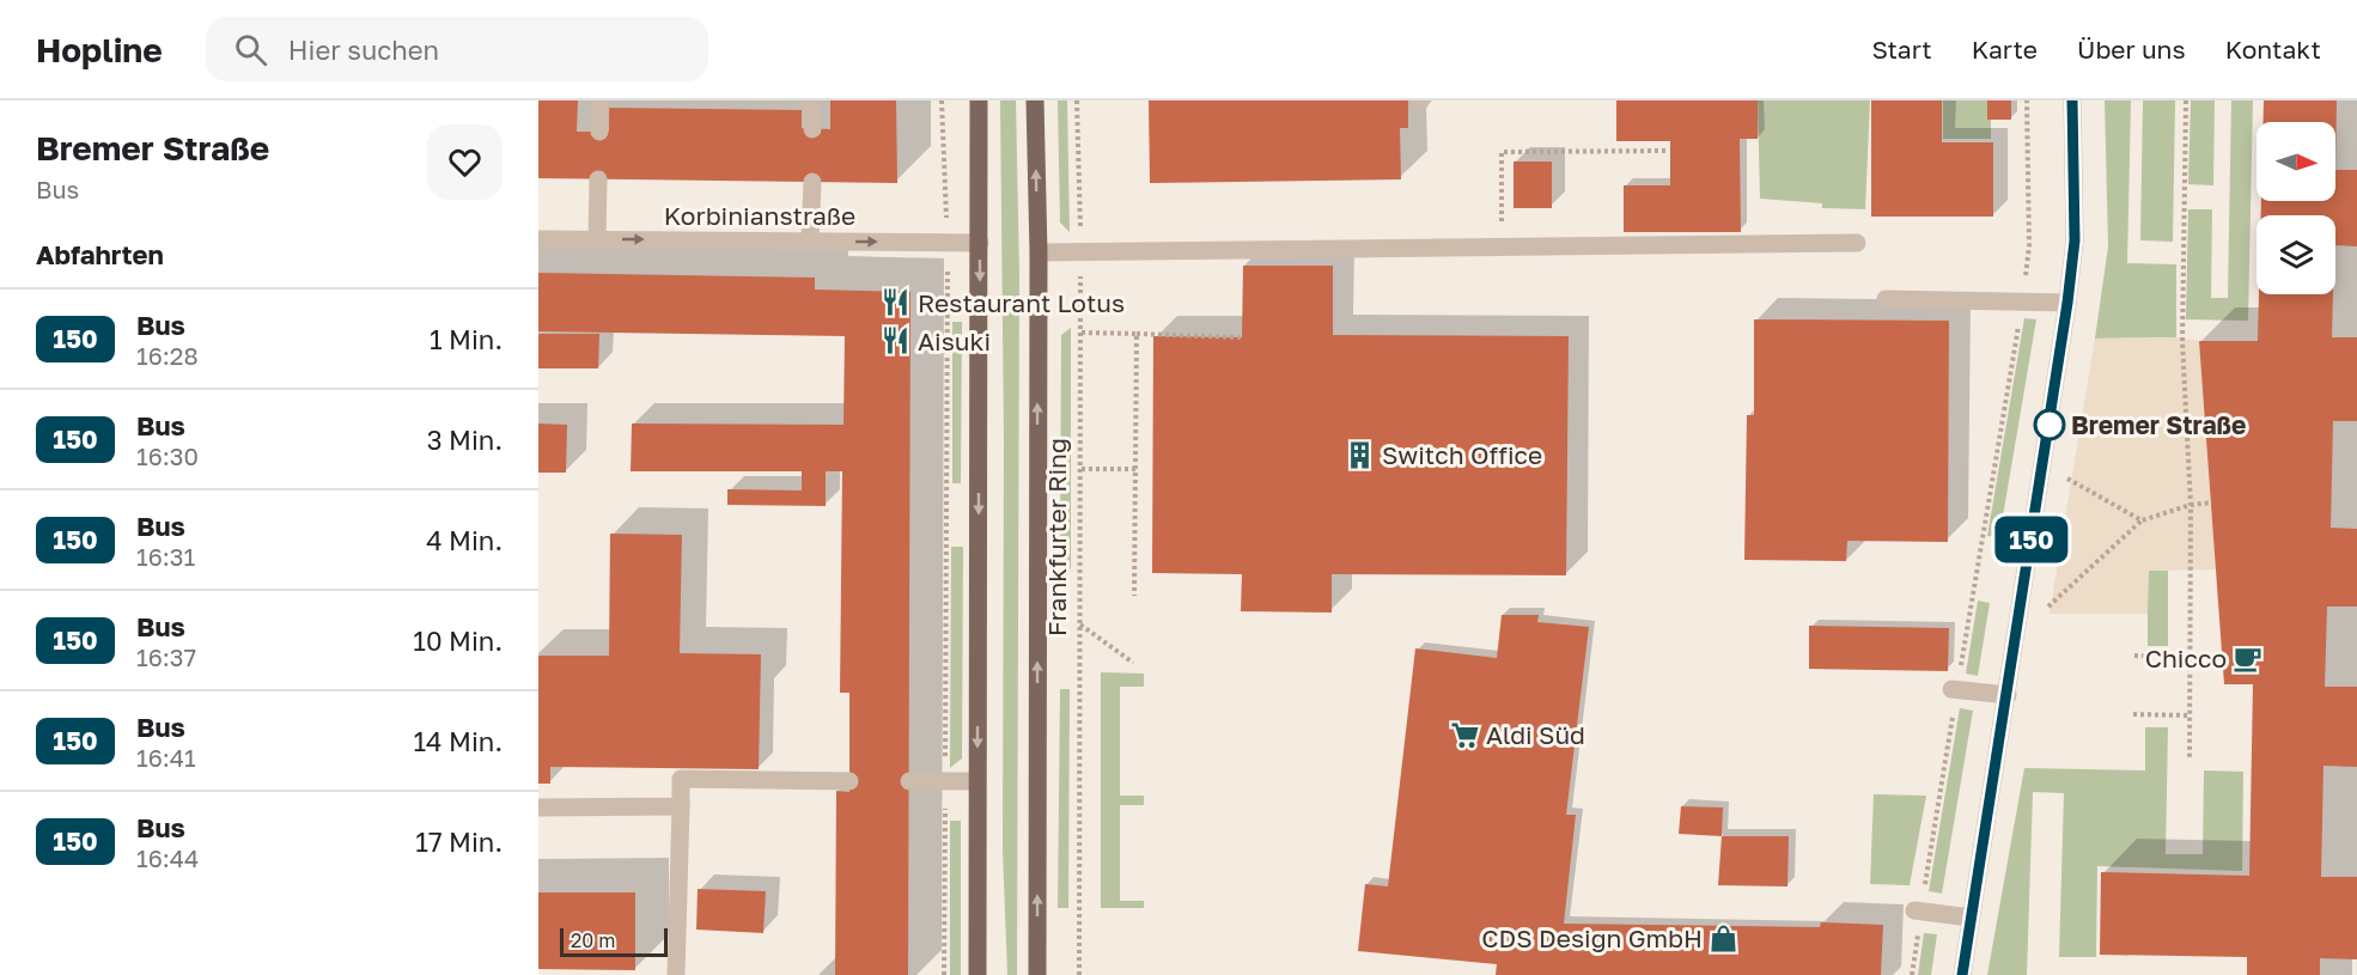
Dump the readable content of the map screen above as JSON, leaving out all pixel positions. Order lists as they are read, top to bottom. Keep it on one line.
{"streets":{"main road":["Frankfurter Ring"],"street":["Korbinianstraße"]},"one_way":["Korbinianstraße"],"places":{"restaurant":["Restaurant Lotus","Aisuki"],"other":["Bremer Straße"],"building":["Switch Office"],"cafe":["Chicco"],"supermarket":["Aldi Süd"],"shop":["CDS Design GmbH"]},"lines":["bus line 150"],"scale_bar":"20 m","north":"right","page":{"header":"Hopline","search":"Hier suchen","nav":["Start","Karte","Über uns","Kontakt"],"heading":[["Bremer Straße","Bus"],"Abfahrten"],"on_map":"150","list":[{"mark":"150","name":"Bus","note":"16:28","value":"1 Min."},{"mark":"150","name":"Bus","note":"16:30","value":"3 Min."},{"mark":"150","name":"Bus","note":"16:31","value":"4 Min."},{"mark":"150","name":"Bus","note":"16:37","value":"10 Min."},{"mark":"150","name":"Bus","note":"16:41","value":"14 Min."},{"mark":"150","name":"Bus","note":"16:44","value":"17 Min."}],"scale":"20 m"}}
